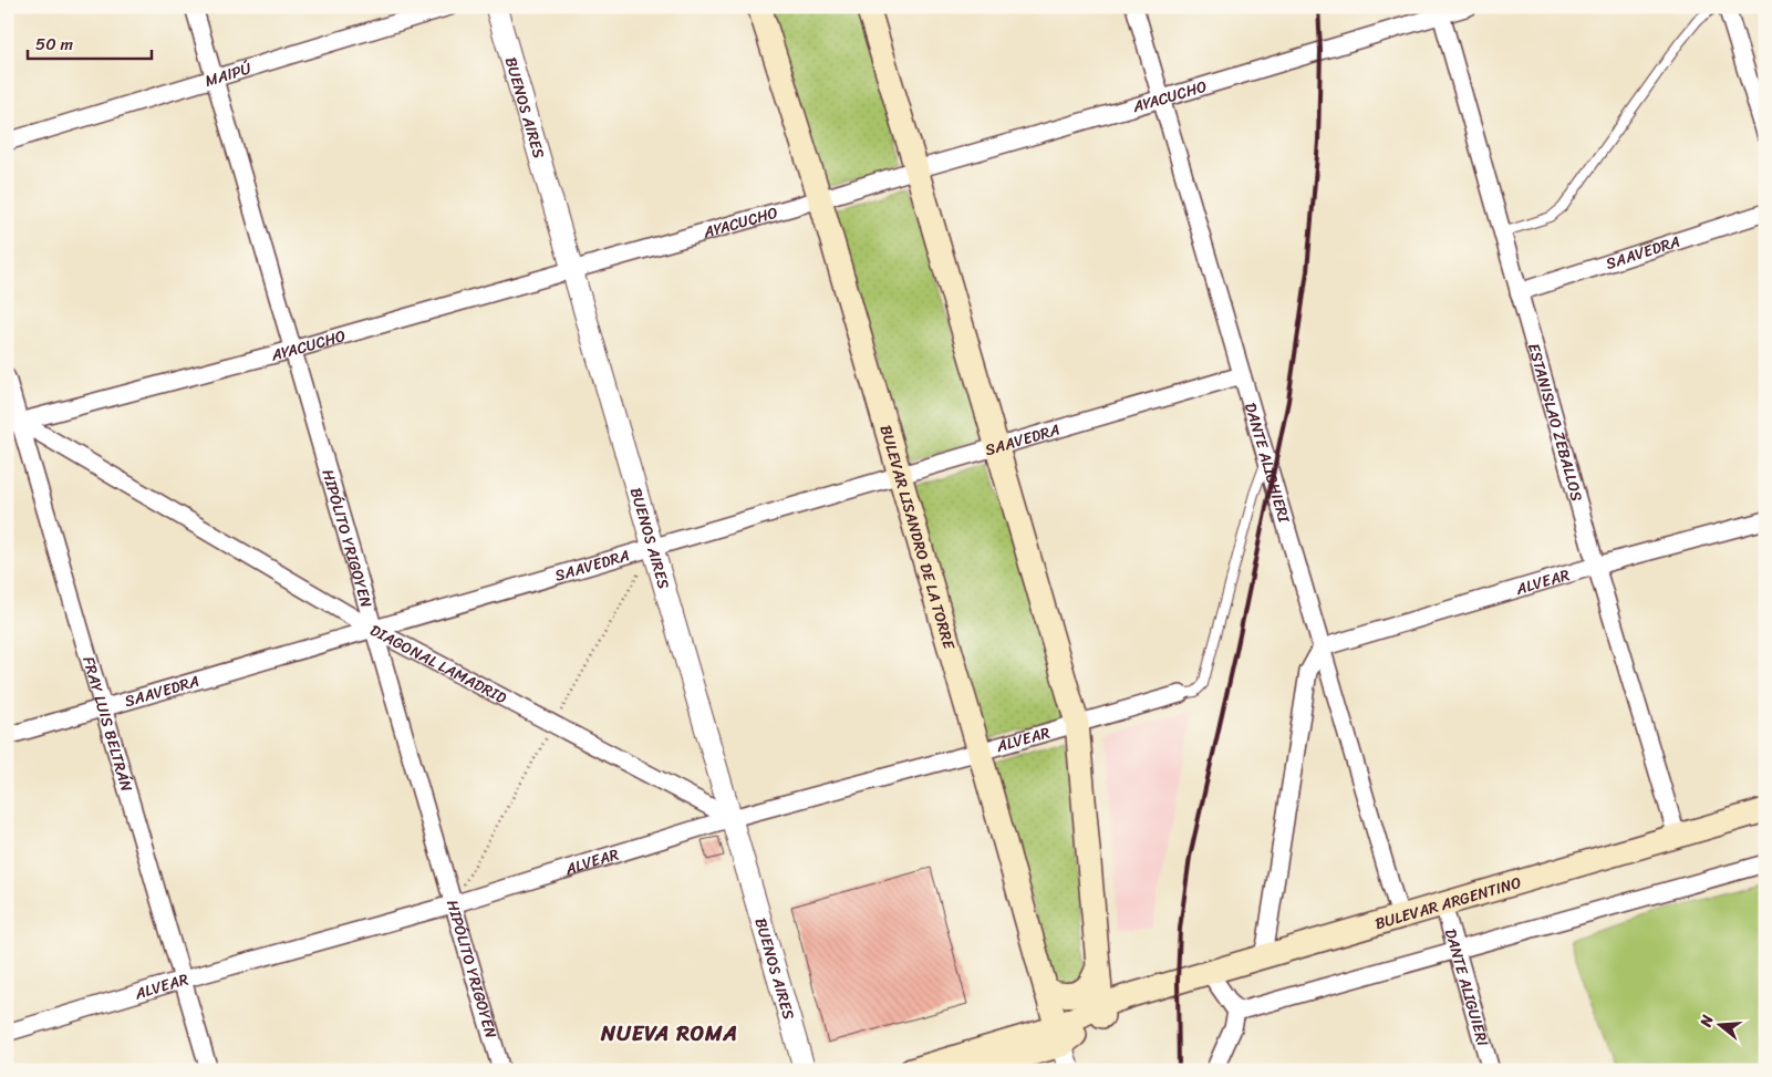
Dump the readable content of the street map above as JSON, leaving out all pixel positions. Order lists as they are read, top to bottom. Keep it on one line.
{"streets":{"main road":["BULEVAR LISANDRO DE LA TORRE","BULEVAR ARGENTINO"],"street":["MAIPÚ","AYACUCHO","BUENOS AIRES","SAAVEDRA","ESTANISLAO ZEBALLOS","DANTE ALIGHIERI","HIPÓLITO YRIGOYEN","ALVEAR","DIAGONAL LAMADRID","FRAY LUIS BELTRÁN","DANTE ALIGUIERI"]},"crossings":[["MAIPÚ","HIPÓLITO YRIGOYEN"],["AYACUCHO","BUENOS AIRES"],["AYACUCHO","ESTANISLAO ZEBALLOS"],["AYACUCHO","DANTE ALIGHIERI"],["AYACUCHO","HIPÓLITO YRIGOYEN"],["AYACUCHO","BULEVAR LISANDRO DE LA TORRE"],["AYACUCHO","DIAGONAL LAMADRID"],["AYACUCHO","FRAY LUIS BELTRÁN"],["BUENOS AIRES","SAAVEDRA"],["BUENOS AIRES","ALVEAR"],["BUENOS AIRES","DIAGONAL LAMADRID"],["SAAVEDRA","ESTANISLAO ZEBALLOS"],["SAAVEDRA","DANTE ALIGHIERI"],["SAAVEDRA","HIPÓLITO YRIGOYEN"],["SAAVEDRA","BULEVAR LISANDRO DE LA TORRE"],["SAAVEDRA","DIAGONAL LAMADRID"],["SAAVEDRA","FRAY LUIS BELTRÁN"],["ESTANISLAO ZEBALLOS","ALVEAR"],["ESTANISLAO ZEBALLOS","BULEVAR ARGENTINO"],["DANTE ALIGHIERI","ALVEAR"],["DANTE ALIGHIERI","BULEVAR ARGENTINO"],["HIPÓLITO YRIGOYEN","ALVEAR"],["HIPÓLITO YRIGOYEN","DIAGONAL LAMADRID"],["BULEVAR LISANDRO DE LA TORRE","ALVEAR"],["BULEVAR LISANDRO DE LA TORRE","BULEVAR ARGENTINO"],["ALVEAR","DIAGONAL LAMADRID"],["ALVEAR","FRAY LUIS BELTRÁN"],["DIAGONAL LAMADRID","FRAY LUIS BELTRÁN"],["BULEVAR ARGENTINO","DANTE ALIGUIERI"]],"districts":["NUEVA ROMA"],"scale_bar":"50 m","north":"left"}
